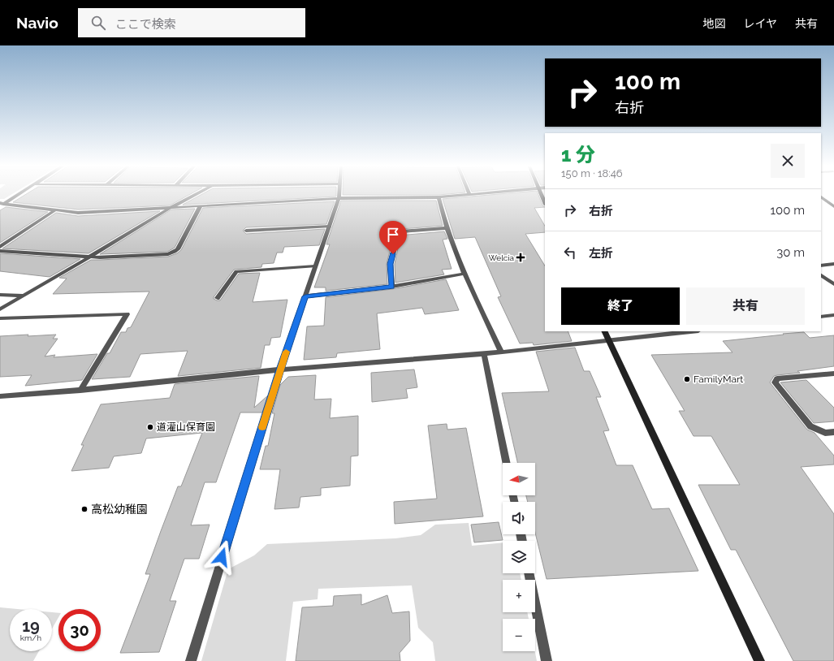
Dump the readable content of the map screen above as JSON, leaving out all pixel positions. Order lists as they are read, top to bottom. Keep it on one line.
{"places":{"health":["Welcia"],"other":["FamilyMart","道灌山保育園","高松幼稚園"]},"north":"left","page":{"header":"Navio","search":"ここで検索","nav":["地図","レイヤ","共有"],"turn":["100 m","右折"],"heading":["1 分","150 m · 18:46"],"list":[{"name":"右折","value":"100 m"},{"name":"左折","value":"30 m"}],"buttons":["終了","共有"],"map_buttons":["+","−"],"speed":"19 km/h","limit":"30"}}
